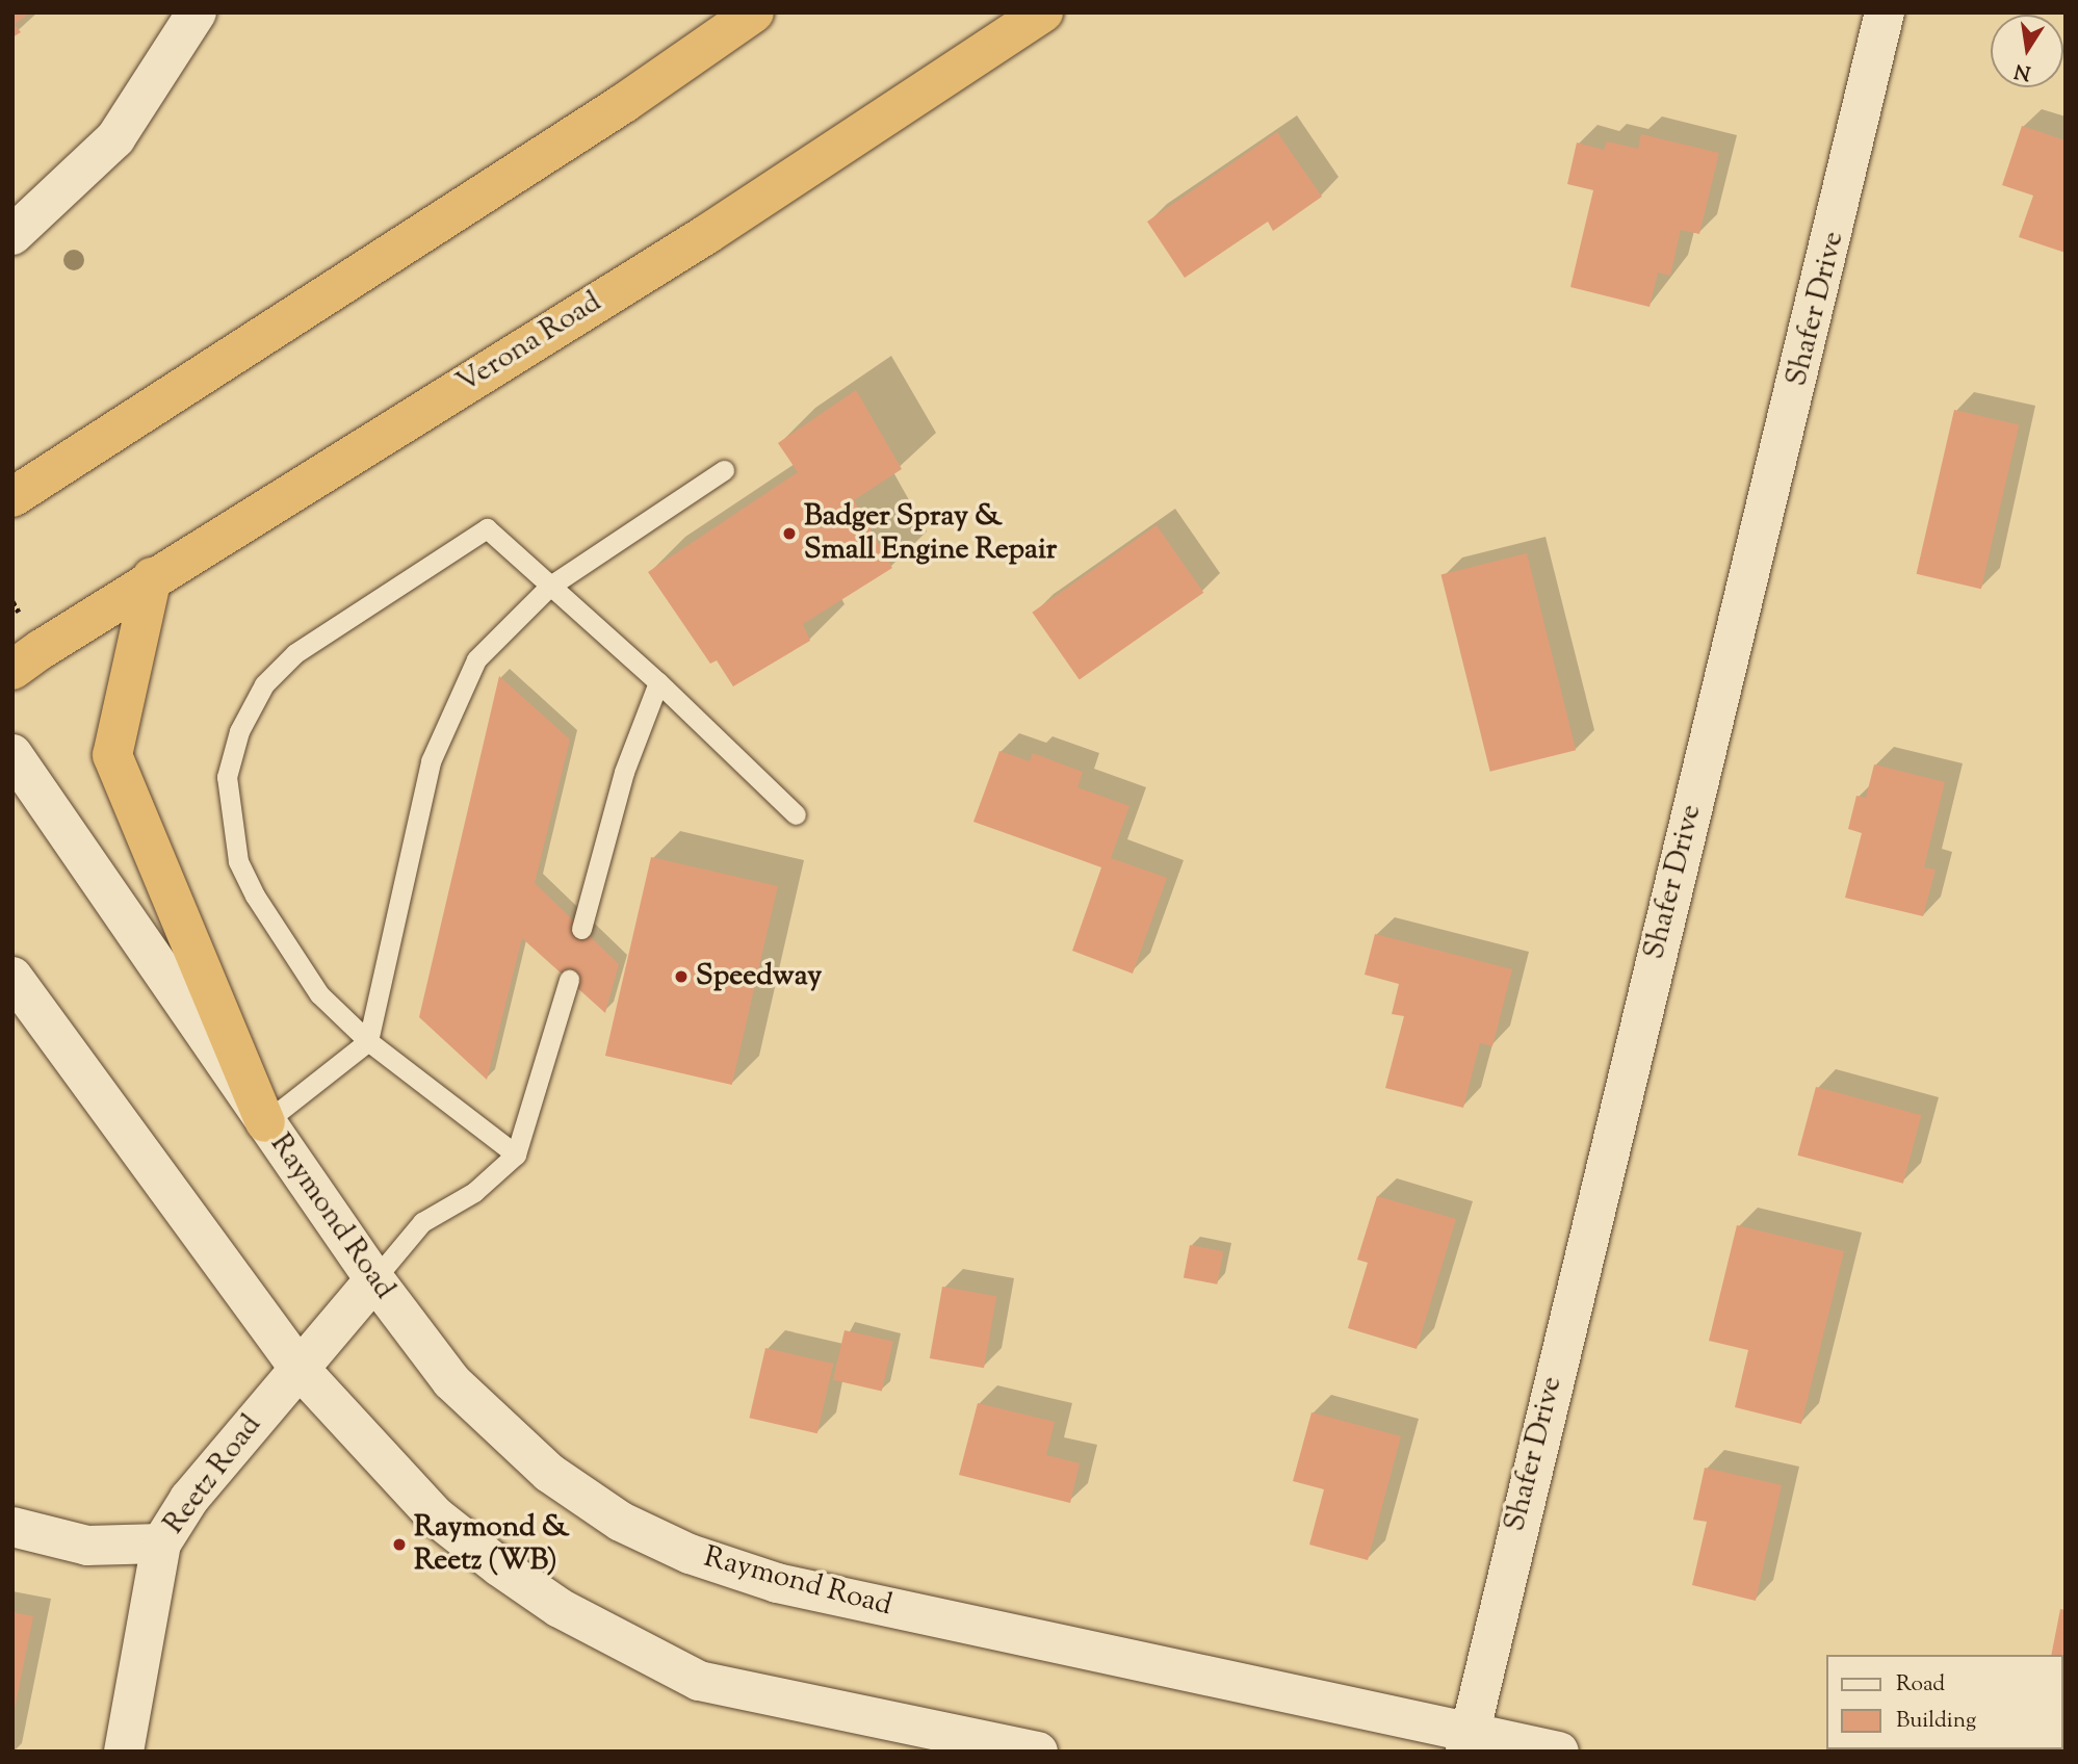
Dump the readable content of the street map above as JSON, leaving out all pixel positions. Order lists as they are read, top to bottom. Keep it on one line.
{"streets":{"highway":["Verona Road"],"main road":["Shafer Drive","Raymond Road","Reetz Road"]},"crossings":[["Shafer Drive","Raymond Road"],["Raymond Road","Reetz Road"]],"places":["Badger Spray & Small Engine Repair","Speedway","Raymond & Reetz (WB)"],"legend":["Road","Building"],"north":"bottom"}
